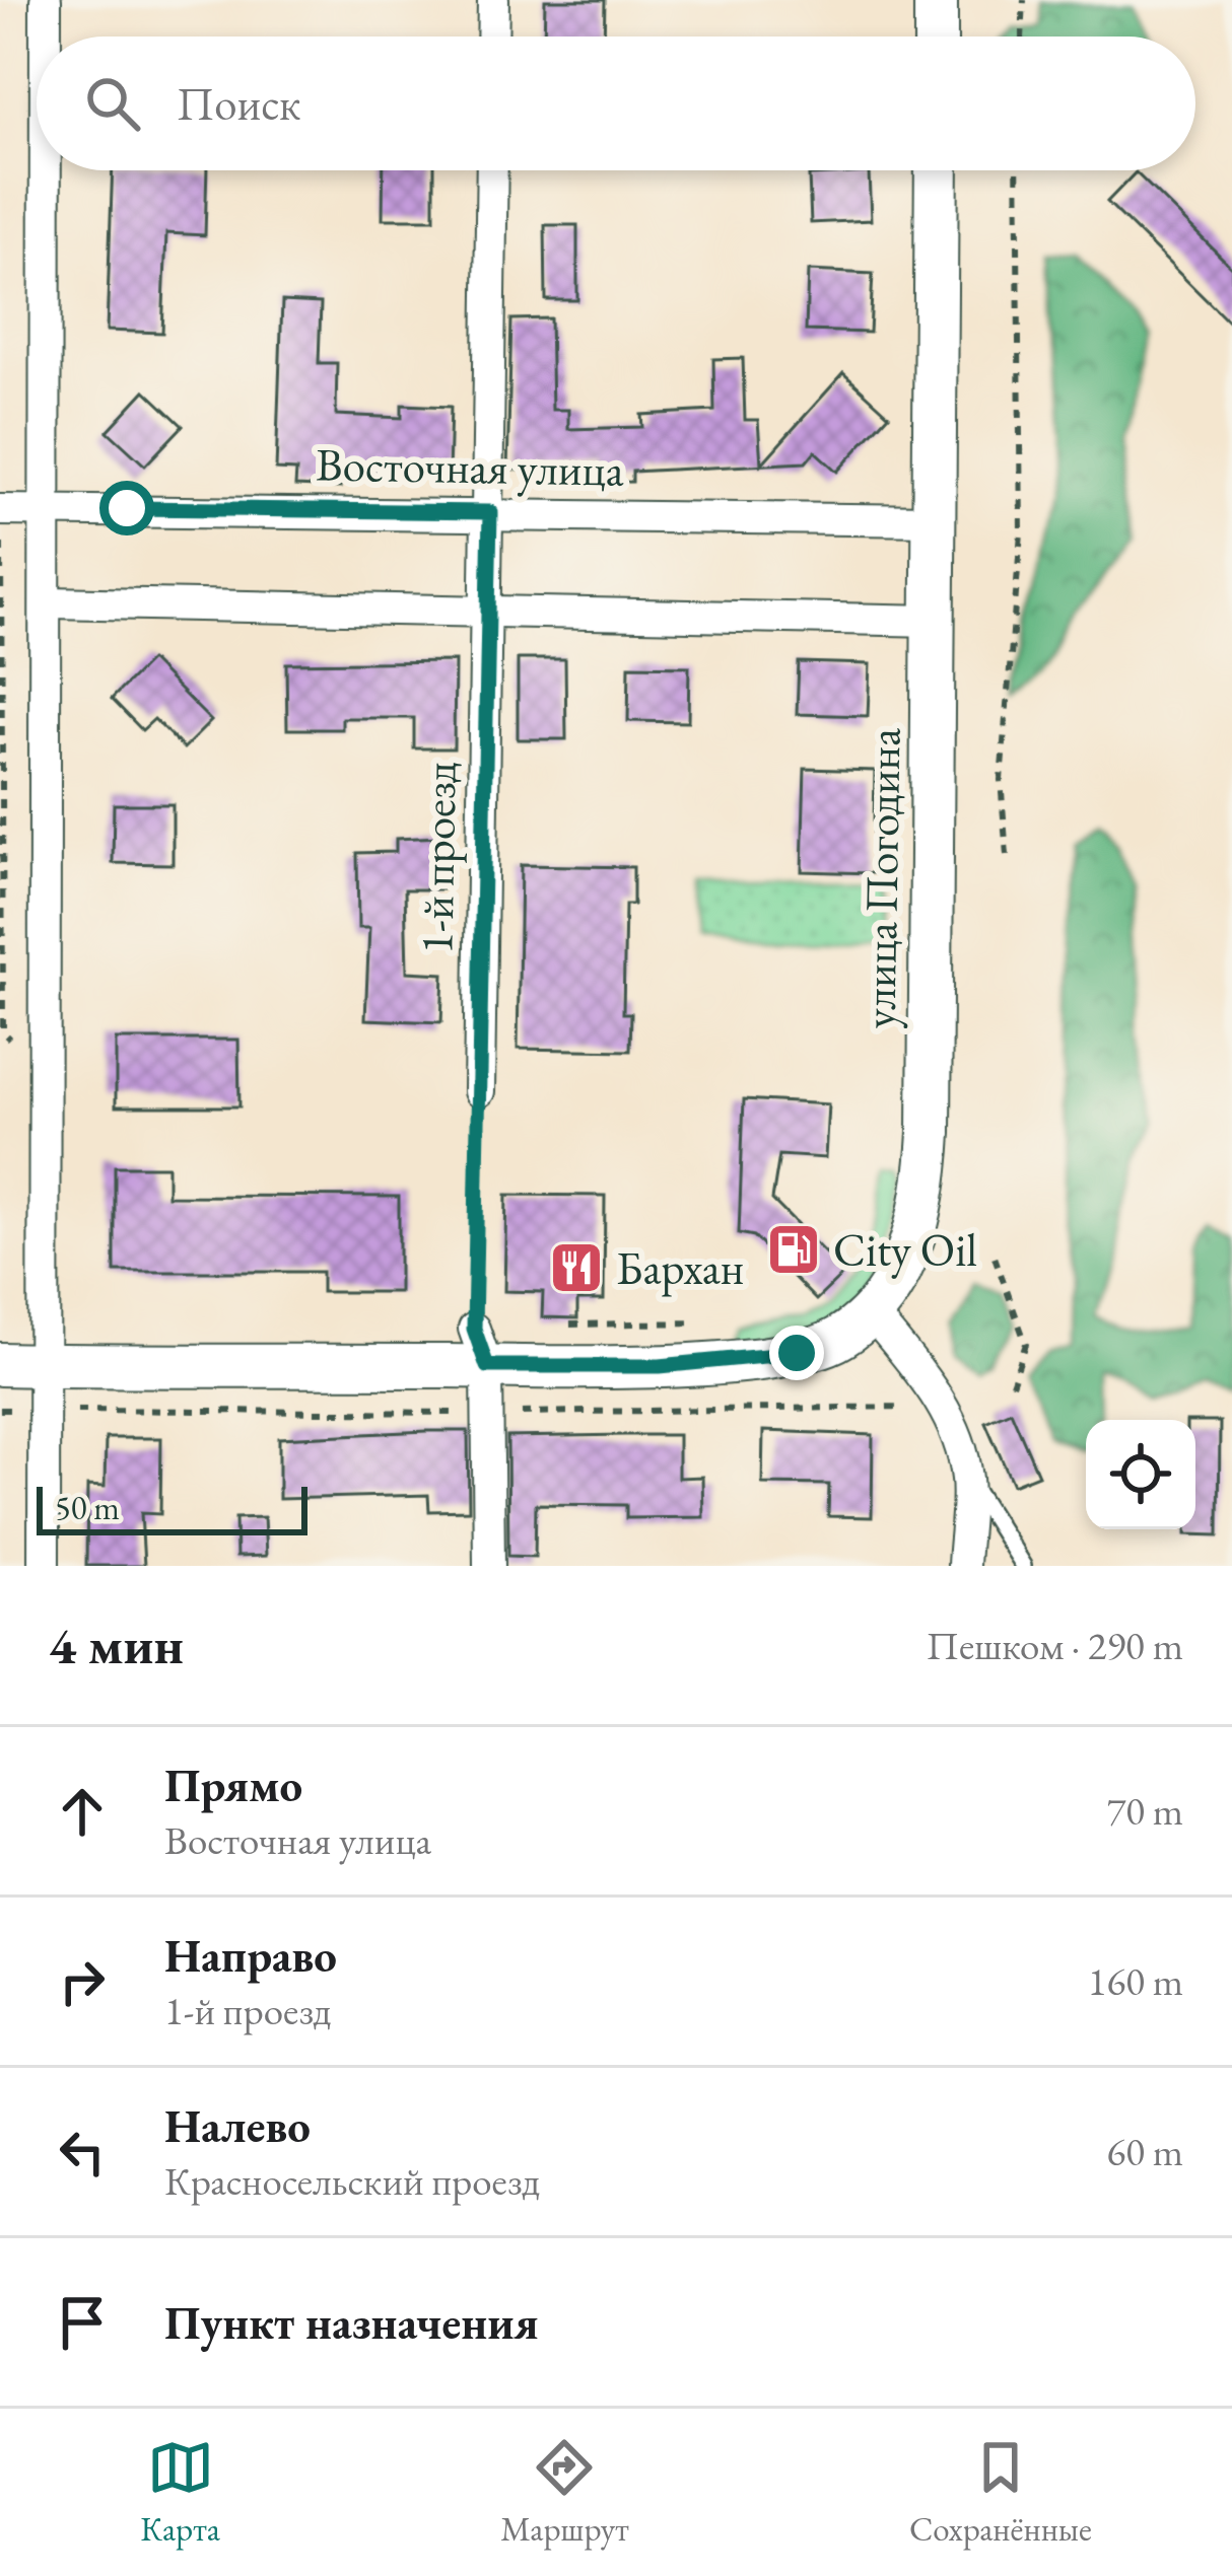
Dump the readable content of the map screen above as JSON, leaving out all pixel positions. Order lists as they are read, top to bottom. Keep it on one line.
{"streets":{"street":["Восточная улица","1-й проезд","улица Погодина"]},"crossings":[["Восточная улица","1-й проезд"],["Восточная улица","улица Погодина"]],"places":{"fuel station":["City Oil"],"restaurant":["Бархан"]},"scale_bar":"50 m","page":{"search":"Поиск","scale":"50 m","heading":["4 мин","Пешком · 290 m"],"list":[["Прямо","Восточная улица","70 m"],["Направо","1-й проезд","160 m"],["Налево","Красносельский проезд","60 m"],"Пункт назначения"],"nav":["Карта","Маршрут","Сохранённые"]}}
